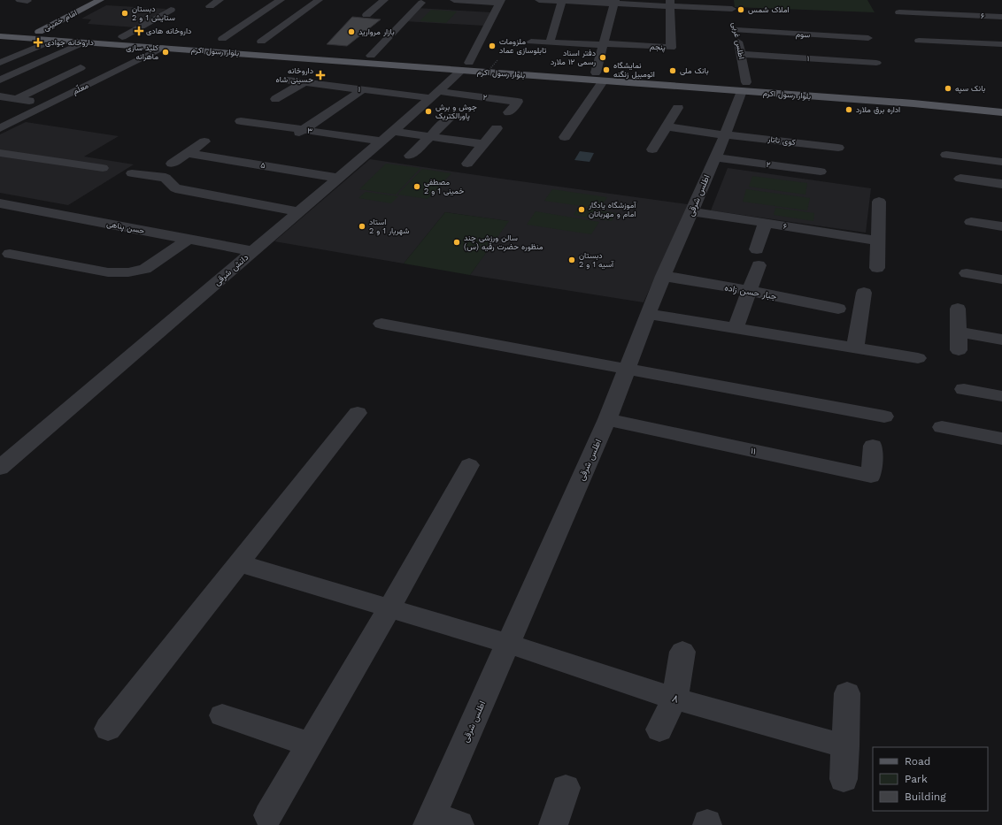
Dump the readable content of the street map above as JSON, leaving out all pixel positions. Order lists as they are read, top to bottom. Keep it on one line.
{"streets":{"main road":["امام خمینی","بلوار رسول اکرم"],"street":["۶","سوم","اطلس غربی","پنجم","۱","معلّم","۲","۳","کوی تاتار","۵","اطلس شرقی","حسن پناهی","دانش شرقی","جبار حسن زاده","۱۱","۸"]},"crossings":[["۶","اطلس شرقی"],["امام خمینی","بلوار رسول اکرم"],["سوم","اطلس غربی"],["اطلس غربی","بلوار رسول اکرم"],["اطلس غربی","۱"],["اطلس غربی","اطلس شرقی"],["بلوار رسول اکرم","معلّم"],["بلوار رسول اکرم","اطلس شرقی"],["بلوار رسول اکرم","دانش شرقی"],["۱","۲"],["۱","دانش شرقی"],["۲","اطلس شرقی"],["۲","دانش شرقی"],["۳","دانش شرقی"],["کوی تاتار","اطلس شرقی"],["۵","دانش شرقی"],["اطلس شرقی","جبار حسن زاده"],["اطلس شرقی","۱۱"],["اطلس شرقی","۸"],["حسن پناهی","دانش شرقی"]],"places":{"other":["املاک شمس","دبستان ستایش 1 و 2","بازار مروارید","ملزومات تابلوسازی عماد","کلید سازی ماهرانه","دفتر اسناد رسمی ۱۲ ملارد","نمایشگاه اتومبیل زنگنه","بانک ملی","بانک سپه","اداره برق ملارد","جوش و برش پاورالکتریک","مصطفی خمینی 1 و 2","آموزشگاه یادگار امام و مهربانان","استاد شهریار 1 و 2","سالن ورزشی چند منظوره حضرت رقیه (س)","دبستان آسیه 1 و 2"],"health":["داروخانه هادی","داروخانه جوادی","داروخانه حسینی شاه"]},"legend":["Road","Park","Building"]}
